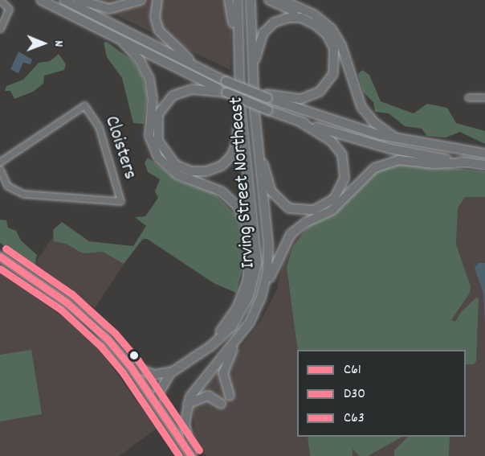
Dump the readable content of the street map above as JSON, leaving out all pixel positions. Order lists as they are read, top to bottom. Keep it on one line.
{"streets":{"main road":["Irving Street Northeast"],"street":["Cloisters"]},"lines":["transit line C63","transit line C61","transit line D30"],"legend":["C61","D30","C63"],"north":"right"}
